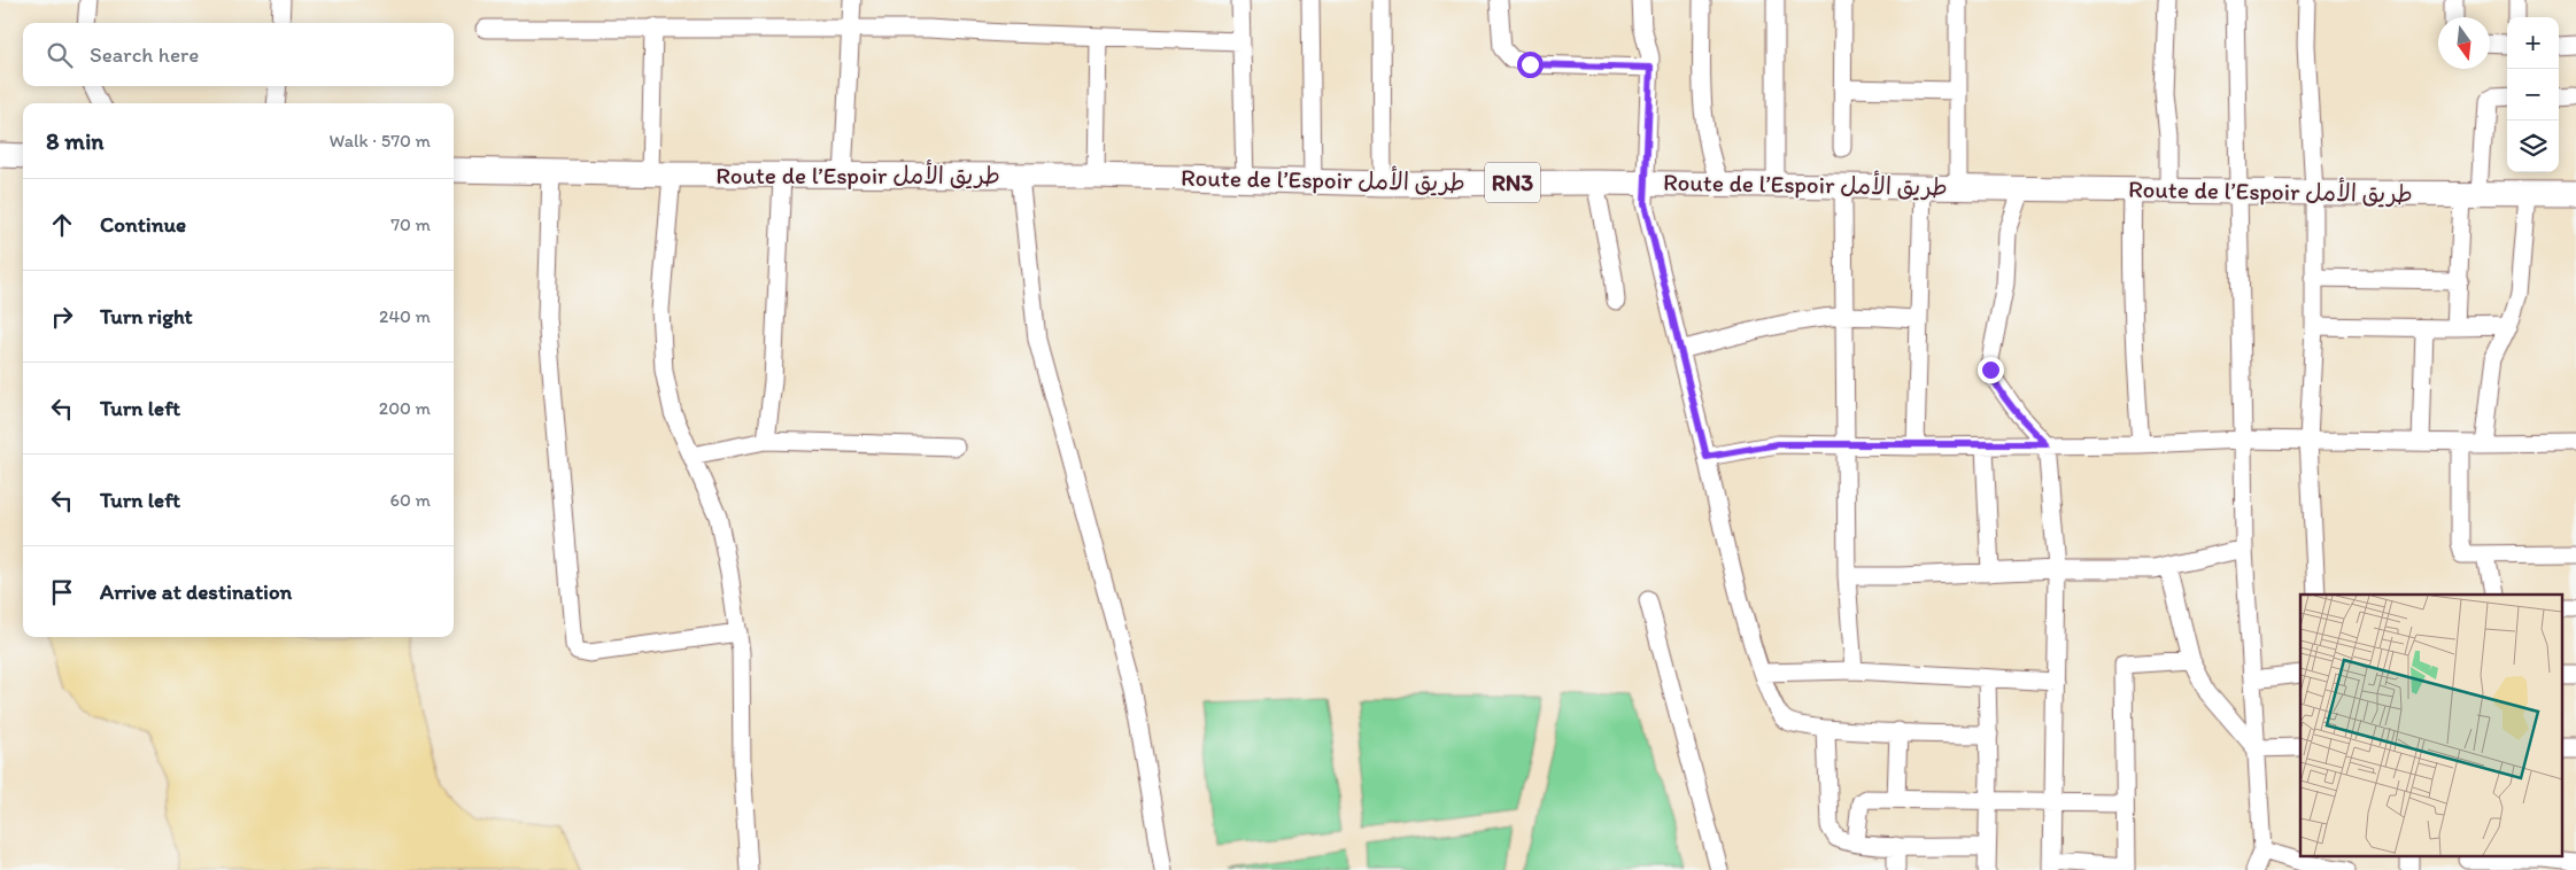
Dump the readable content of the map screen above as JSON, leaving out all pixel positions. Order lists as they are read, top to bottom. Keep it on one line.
{"streets":{"highway":["Route de l’Espoir طريق الأمل","RN3"]},"north":"bottom","page":{"map_buttons":["+","−"],"search":"Search here","heading":["8 min","Walk · 570 m"],"list":[["Continue","70 m"],["Turn right","240 m"],["Turn left","200 m"],["Turn left","60 m"],"Arrive at destination"]}}
